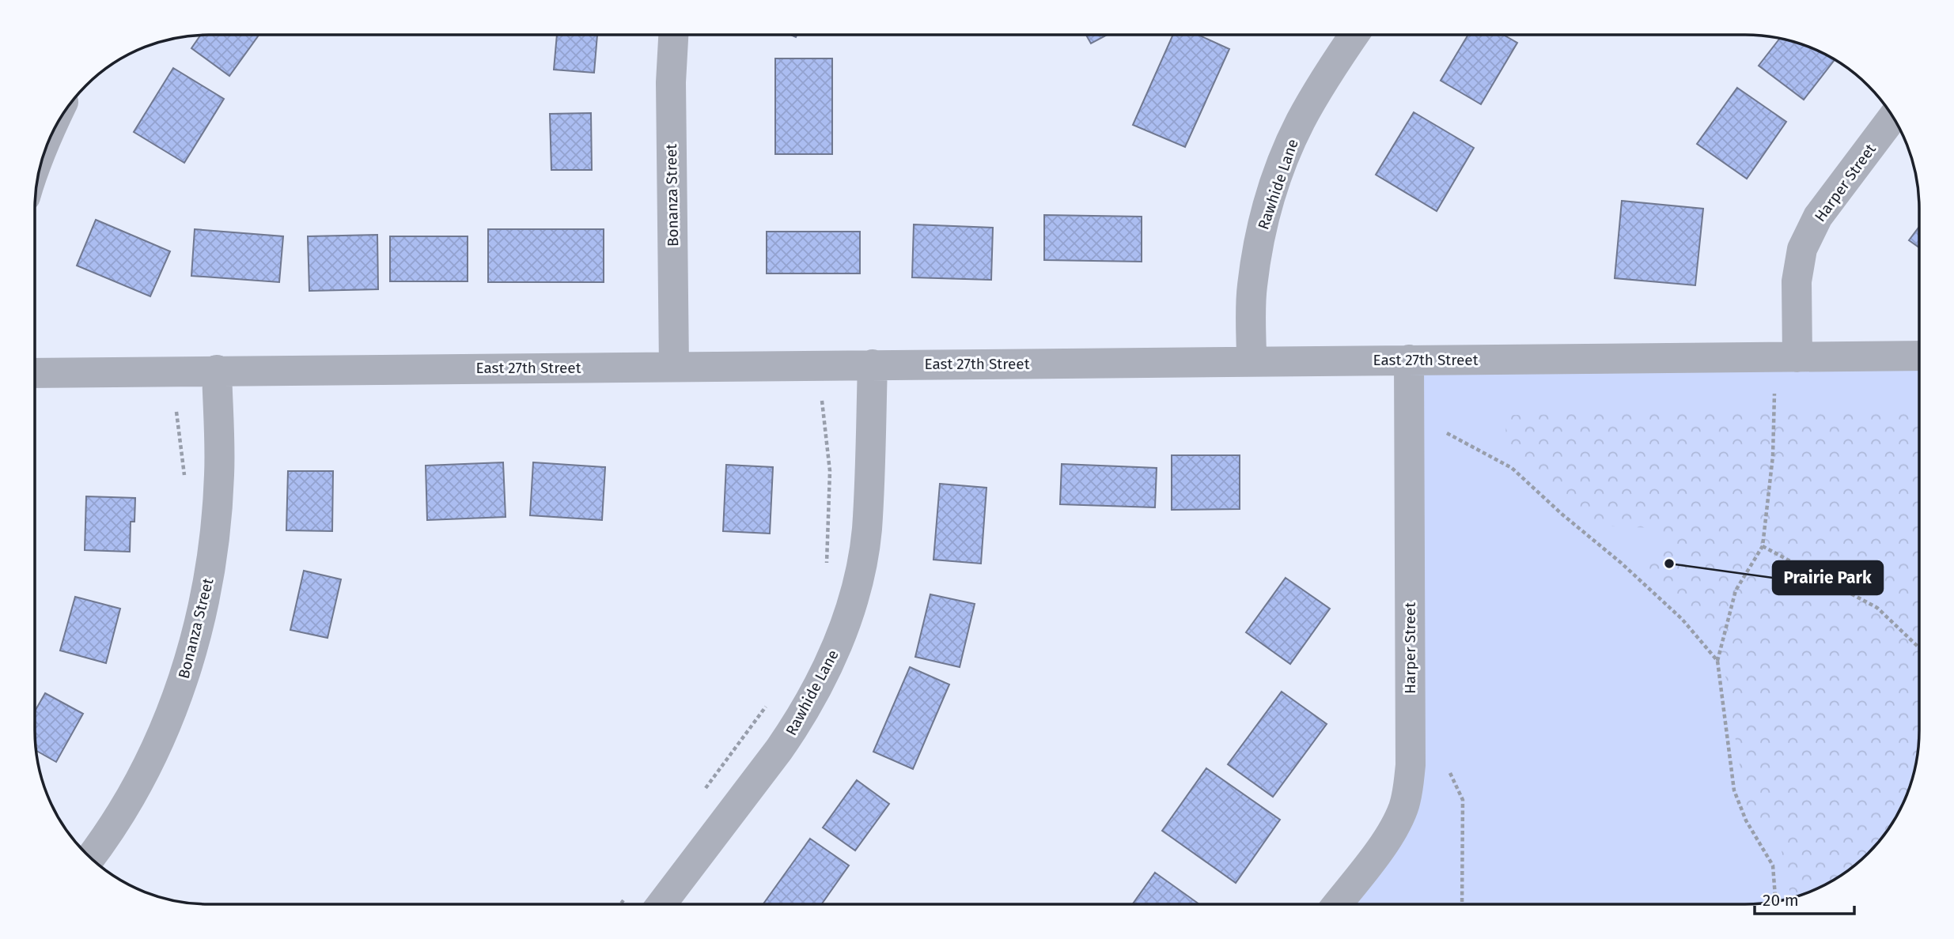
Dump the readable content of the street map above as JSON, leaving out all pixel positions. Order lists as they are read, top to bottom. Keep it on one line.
{"streets":{"street":["Harper Street","Rawhide Lane","Bonanza Street","East 27th Street"]},"crossings":[["Harper Street","East 27th Street"],["Rawhide Lane","East 27th Street"],["Bonanza Street","East 27th Street"]],"places":["Prairie Park"],"scale_bar":"20 m"}
